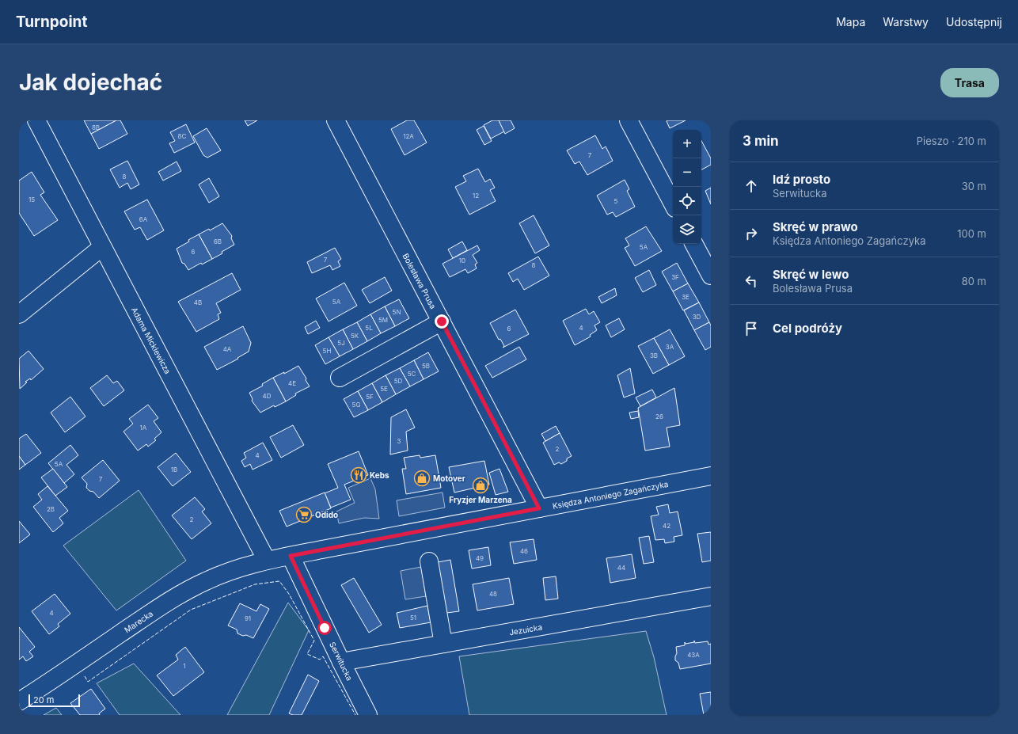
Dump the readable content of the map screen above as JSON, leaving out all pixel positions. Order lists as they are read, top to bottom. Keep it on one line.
{"streets":{"street":["Bolesława Prusa","Adama Mickiewicza","Księdza Antoniego Zagańczyka","Marecka","Jezuicka","Serwitucka"]},"crossings":[["Bolesława Prusa","Księdza Antoniego Zagańczyka"],["Adama Mickiewicza","Księdza Antoniego Zagańczyka"],["Adama Mickiewicza","Marecka"],["Księdza Antoniego Zagańczyka","Marecka"],["Księdza Antoniego Zagańczyka","Serwitucka"],["Jezuicka","Serwitucka"]],"places":{"restaurant":["Kebs"],"shop":["Motover","Fryzjer Marzena"],"supermarket":["Odido"]},"house_numbers":["8B","8C","12A","7","8","12","15","5","6A","6B","5A","6","7","10","8","3F","3E","5A","4B","5N","3D","5M","5L","4","6","5K","5J","3A","4A","5H","3B","5B","5C","5D","4E","5E","4D","5F","5G","26","1A","3","2","4","5A","1B","7","2B","2","42","46","49","44","48","4","51","91","43A","1"],"scale_bar":"20 m","page":{"header":"Turnpoint","nav":["Mapa","Warstwy","Udostępnij"],"buttons":"Trasa","title":"Jak dojechać","heading":["3 min","Pieszo · 210 m"],"map_buttons":["+","−"],"list":[["Idź prosto","Serwitucka","30 m"],["Skręć w prawo","Księdza Antoniego Zagańczyka","100 m"],["Skręć w lewo","Bolesława Prusa","80 m"],"Cel podróży"],"scale":"20 m"}}
